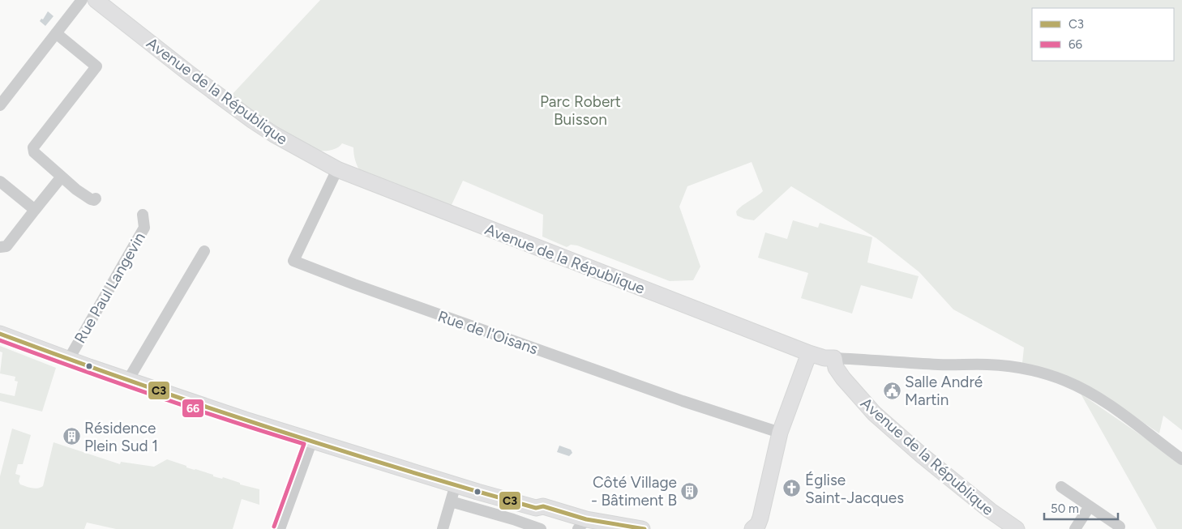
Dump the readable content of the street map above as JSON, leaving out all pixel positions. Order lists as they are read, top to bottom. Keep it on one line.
{"streets":{"street":["Avenue de la République","Rue Paul Langevin","Rue de l'Oisans"]},"crossings":[["Avenue de la République","Rue de l'Oisans"]],"parks":["Parc Robert Buisson"],"places":{"public building":["Salle André Martin"],"building":["Résidence Plein Sud 1","Côté Village - Bâtiment B"],"church":["Église Saint-Jacques"]},"lines":["transit line C3","transit line 66"],"legend":["C3","66"],"scale_bar":"50 m"}
